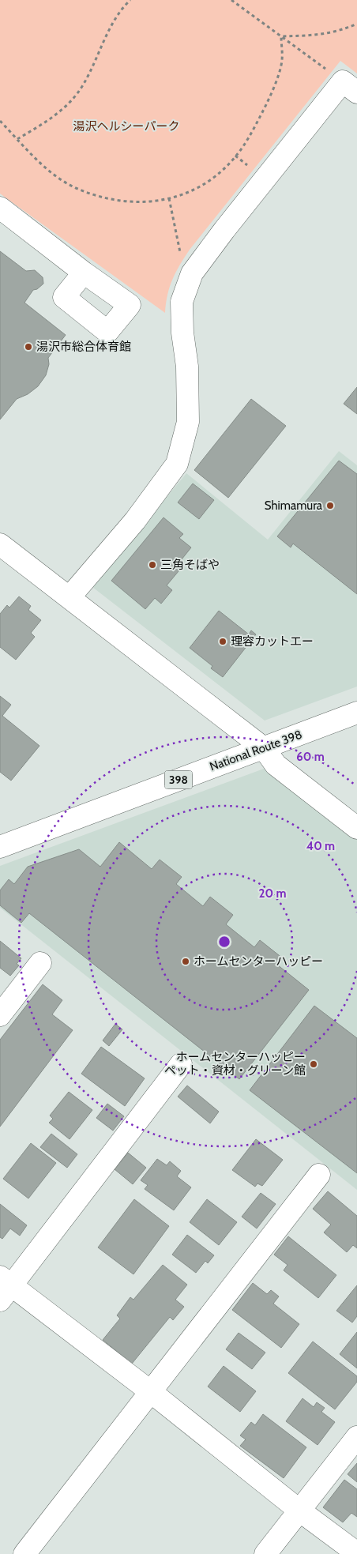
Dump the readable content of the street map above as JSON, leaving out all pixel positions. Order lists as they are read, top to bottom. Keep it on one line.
{"streets":{"main road":["National Route 398","398"]},"parks":["湯沢ヘルシーパーク"],"places":["湯沢市総合体育館","Shimamura","三角そばや","理容カットエー","ホームセンターハッピー","ホームセンターハッピー ペット・資材・グリーン館"],"rings":["60 m","40 m","20 m"]}
